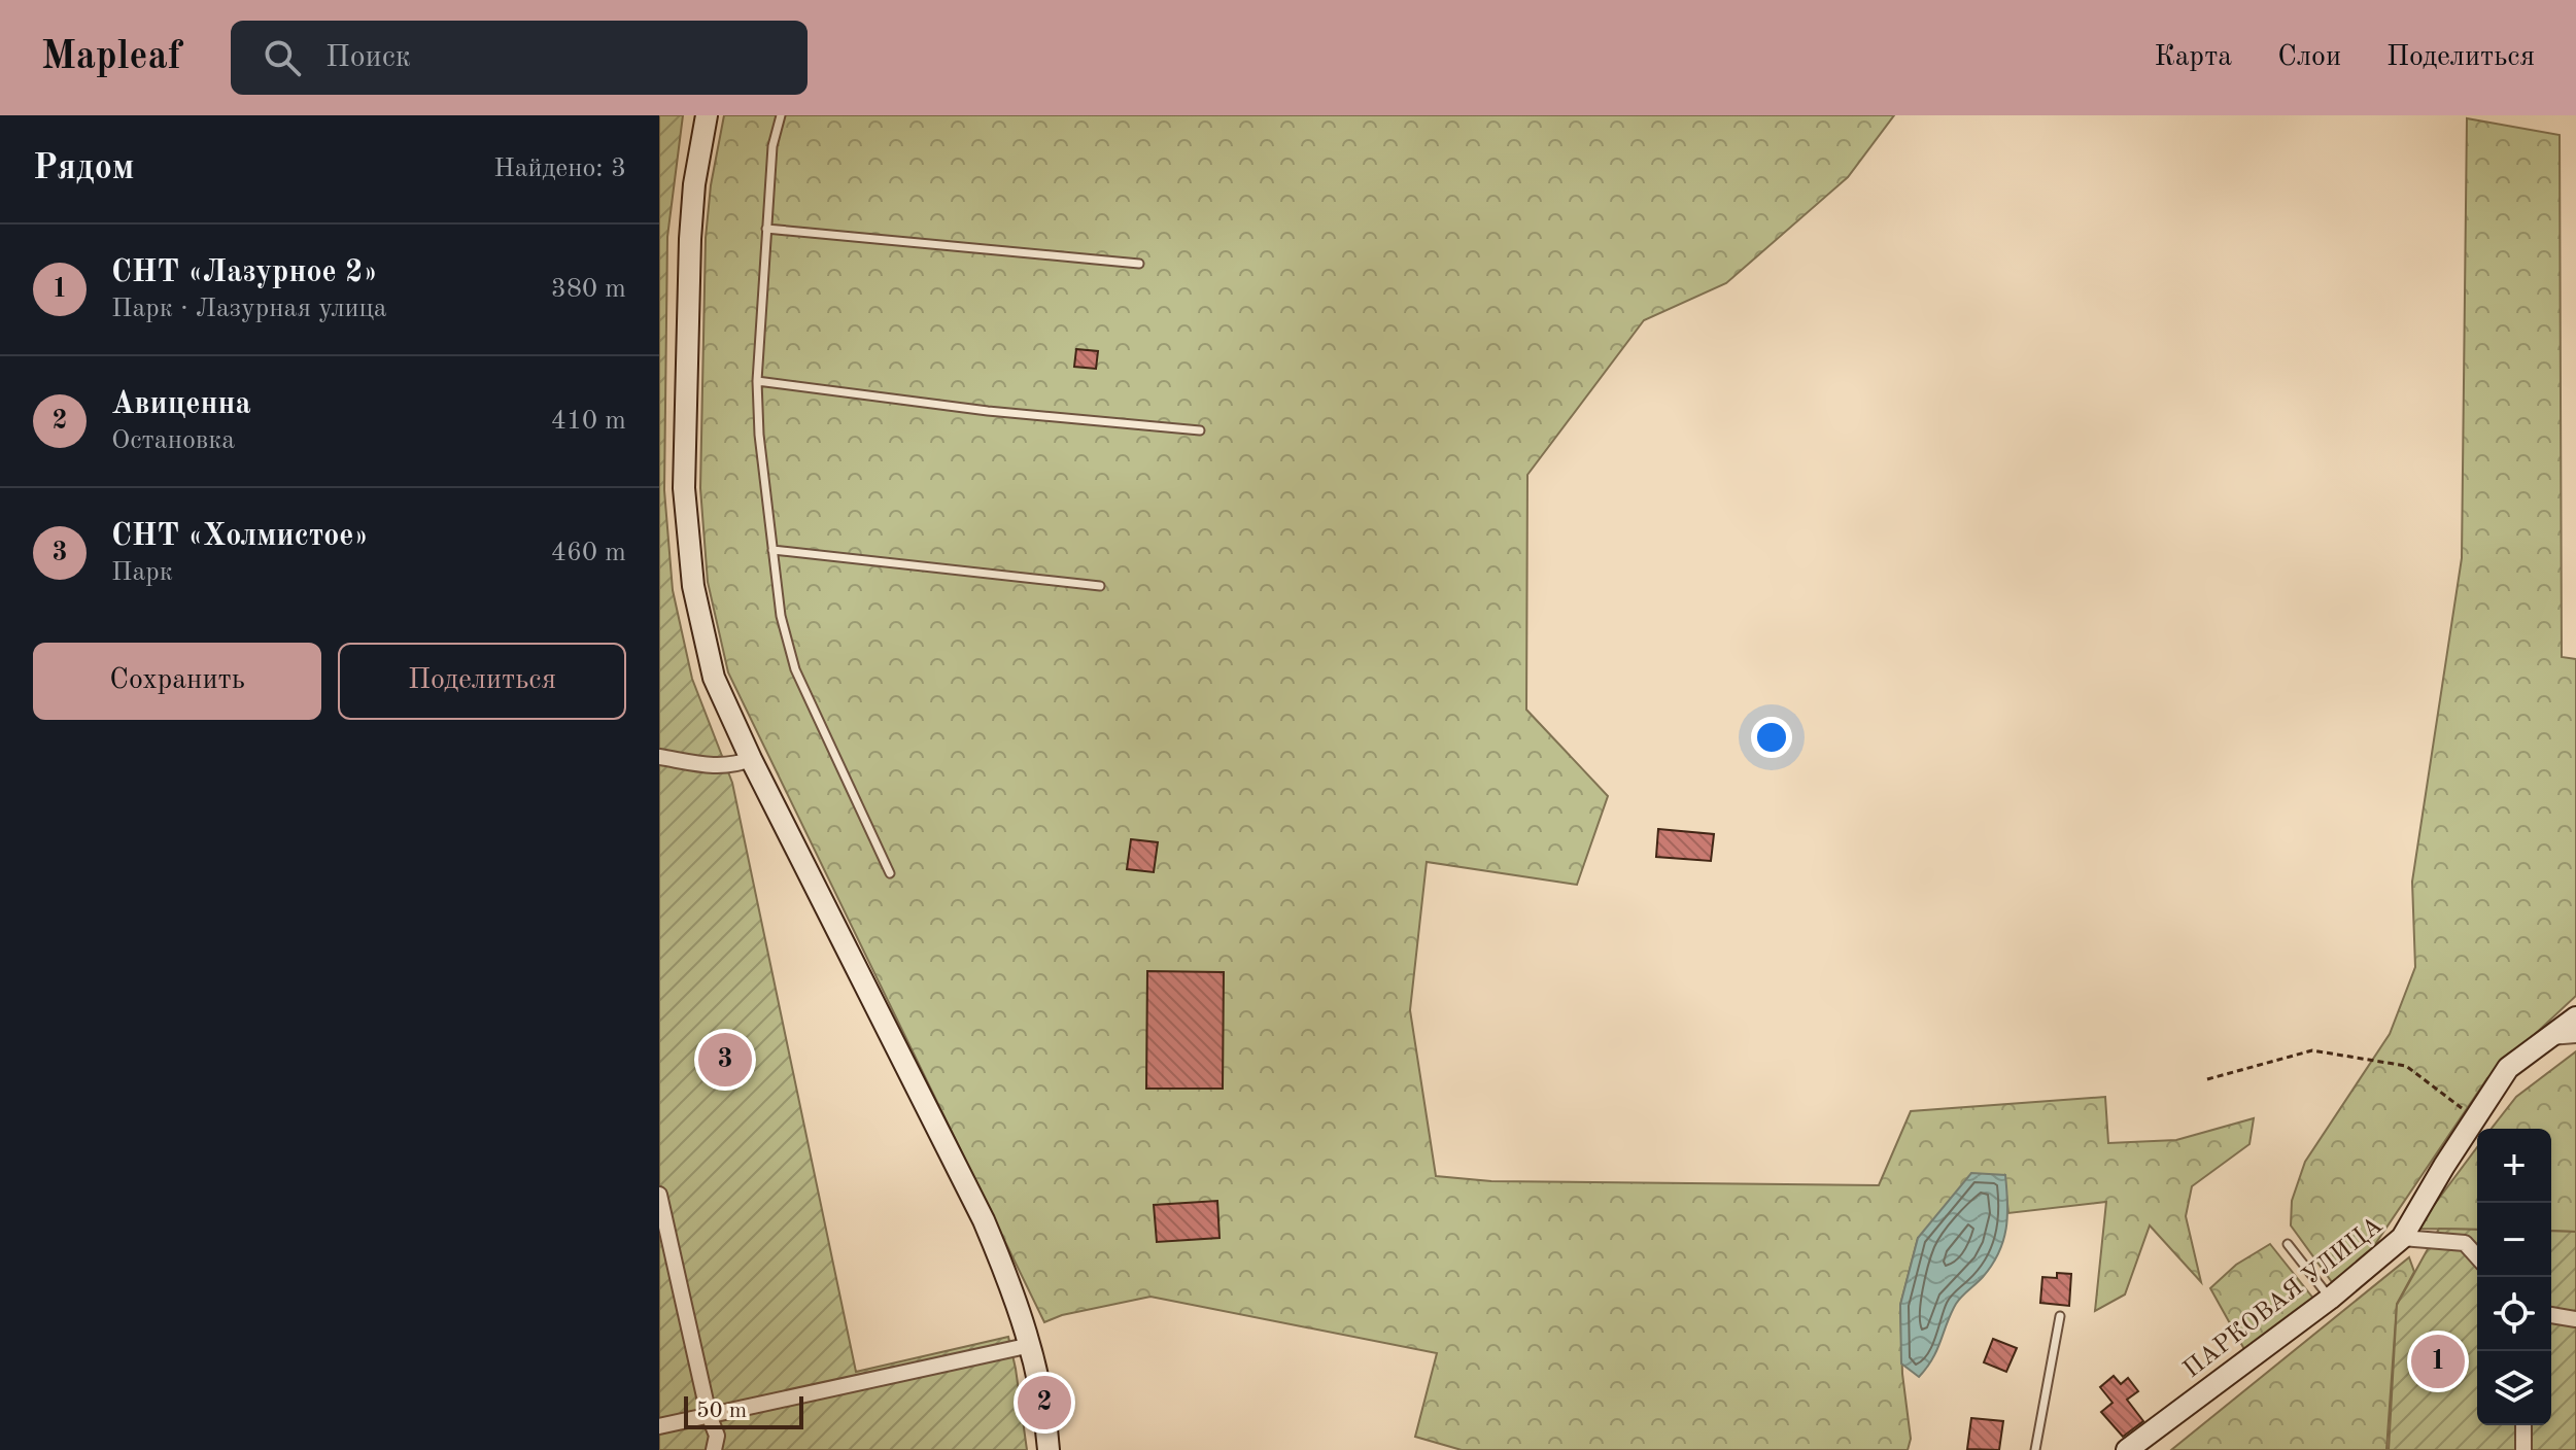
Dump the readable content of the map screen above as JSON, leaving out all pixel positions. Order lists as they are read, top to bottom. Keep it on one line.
{"streets":{"main road":["ПАРКОВАЯ УЛИЦА"]},"scale_bar":"50 m","page":{"header":"Mapleaf","search":"Поиск","nav":["Карта","Слои","Поделиться"],"heading":["Рядом","Найдено: 3"],"list":[{"mark":"1","name":"СНТ «Лазурное 2»","note":"Парк · Лазурная улица","value":"380 m"},{"mark":"2","name":"Авиценна","note":"Остановка","value":"410 m"},{"mark":"3","name":"СНТ «Холмистое»","note":"Парк","value":"460 m"}],"buttons":["Сохранить","Поделиться"],"pins":["3","1","2"],"map_buttons":["+","−"],"scale":"50 m"}}
